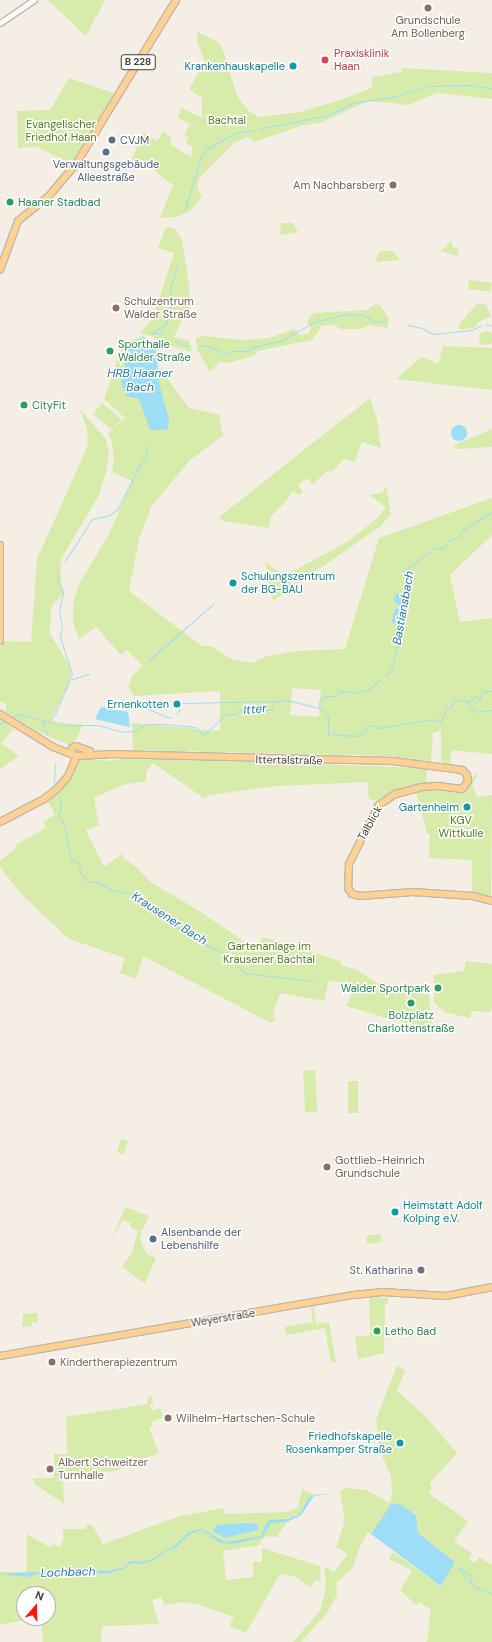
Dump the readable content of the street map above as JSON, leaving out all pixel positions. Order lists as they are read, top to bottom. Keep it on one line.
{"streets":{"main road":["B 228","Ittertalstraße","Talblick","Weyerstraße"]},"crossings":[["Ittertalstraße","Talblick"]],"water":["HRB Haaner Bach","Bastiansbach","Itter","Krausener Bach","Lochbach"],"parks":["Bachtal","Evangelischer Friedhof Haan","KGV Wittkulle","Gartenanlage im Krausener Bachtal"],"places":["Grundschule Am Bollenberg","Praxisklinik Haan","Krankenhauskapelle","CVJM","Verwaltungsgebäude Alleestraße","Am Nachbarsberg","Haaner Stadbad","Schulzentrum Walder Straße","Sporthalle Walder Straße","CityFit","Schulungszentrum der BG-BAU","Ernenkotten","Gartenheim","Walder Sportpark","Bolzplatz Charlottenstraße","Gottlieb-Heinrich Grundschule","Heimstatt Adolf Kolping e.V.","Alsenbande der Lebenshilfe","St. Katharina","Letho Bad","Kindertherapiezentrum","Wilhelm-Hartschen-Schule","Friedhofskapelle Rosenkamper Straße","Albert Schweitzer Turnhalle"],"north":"top"}
